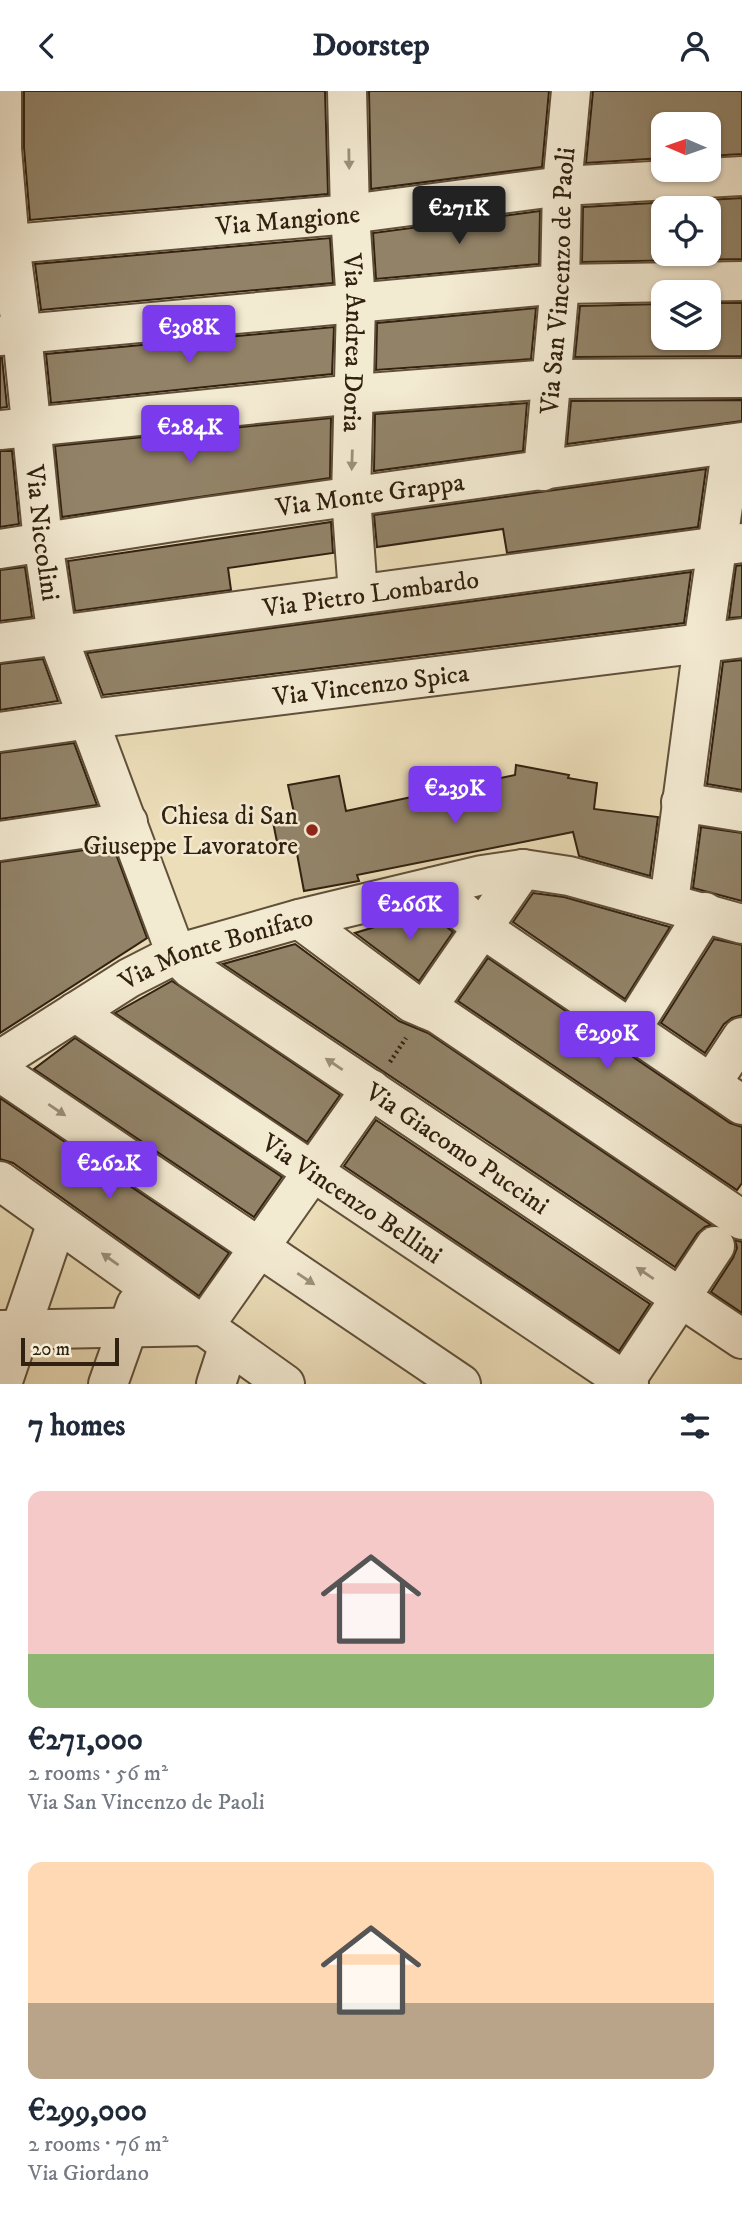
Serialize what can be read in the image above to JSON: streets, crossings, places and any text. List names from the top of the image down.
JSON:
{
  "streets": {
    "street": [
      "Via Mangione",
      "Via San Vincenzo de Paoli",
      "Via Andrea Doria",
      "Via Monte Grappa",
      "Via Niccolini",
      "Via Pietro Lombardo",
      "Via Vincenzo Spica",
      "Via Monte Bonifato",
      "Via Giacomo Puccini",
      "Via Vincenzo Bellini"
    ]
  },
  "crossings": [
    ["Via Mangione", "Via San Vincenzo de Paoli"],
    ["Via Mangione", "Via Andrea Doria"],
    ["Via Mangione", "Via Niccolini"],
    ["Via San Vincenzo de Paoli", "Via Monte Grappa"],
    ["Via Andrea Doria", "Via Monte Grappa"],
    ["Via Andrea Doria", "Via Pietro Lombardo"],
    ["Via Monte Grappa", "Via Niccolini"],
    ["Via Niccolini", "Via Pietro Lombardo"],
    ["Via Niccolini", "Via Vincenzo Spica"],
    ["Via Niccolini", "Via Monte Bonifato"],
    ["Via Niccolini", "Via Giacomo Puccini"],
    ["Via Monte Bonifato", "Via Giacomo Puccini"],
    ["Via Monte Bonifato", "Via Vincenzo Bellini"]
  ],
  "one_way": ["Via Andrea Doria"],
  "places": ["Chiesa di San Giuseppe Lavoratore"],
  "scale_bar": "20 m",
  "north": "left",
  "page": {
    "header": "Doorstep",
    "price": [
      "€271K",
      "€398K",
      "€284K",
      "€239K",
      "€266K",
      "€299K",
      "€262K"
    ],
    "scale": "20 m",
    "heading": "7 homes",
    "list": [
      {
        "name": "€271,000",
        "note": "2 rooms · 56 m² · Via San Vincenzo de Paoli"
      },
      {
        "name": "€299,000",
        "note": "2 rooms · 76 m² · Via Giordano"
      }
    ]
  }
}
